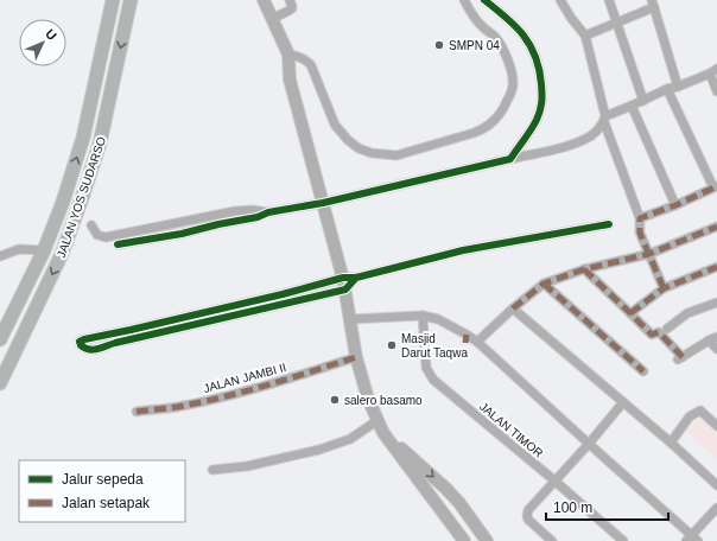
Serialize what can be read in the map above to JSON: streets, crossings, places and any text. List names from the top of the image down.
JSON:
{
  "streets": {
    "main road": ["JALAN YOS SUDARSO"],
    "street": ["JALAN JAMBI II", "JALAN TIMOR"]
  },
  "places": ["SMPN 04", "Masjid Darut Taqwa", "salero basamo"],
  "legend": ["Jalur sepeda", "Jalan setapak"],
  "scale_bar": "100 m",
  "north": "top right"
}
